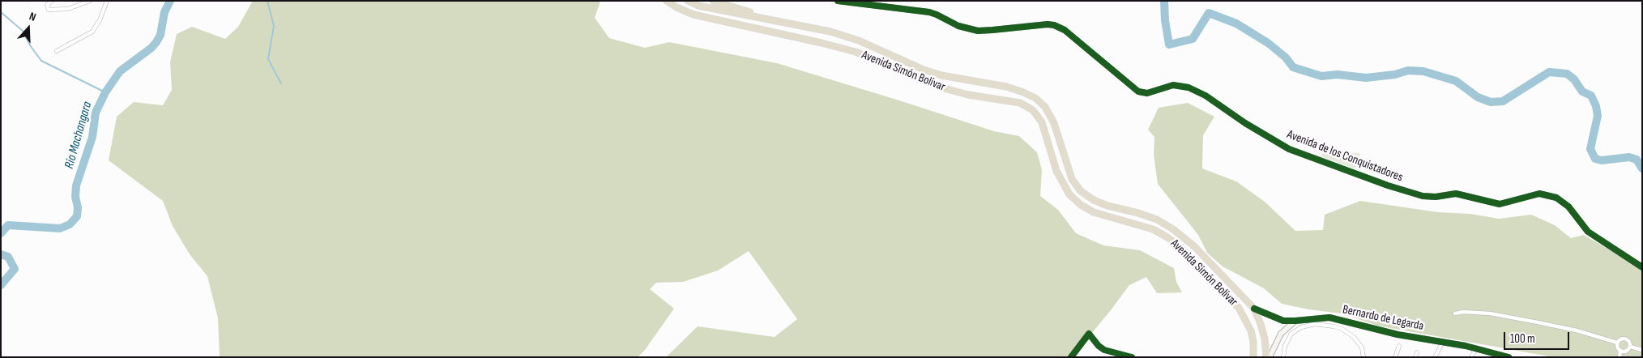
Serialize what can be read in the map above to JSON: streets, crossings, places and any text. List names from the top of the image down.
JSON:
{
  "streets": {
    "highway": ["Avenida Simón Bolívar"],
    "street": ["Avenida de los Conquistadores", "Bernardo de Legarda"]
  },
  "crossings": [
    ["Avenida Simón Bolívar", "Bernardo de Legarda"]
  ],
  "water": ["Río Machangara"],
  "scale_bar": "100 m",
  "north": "top"
}
